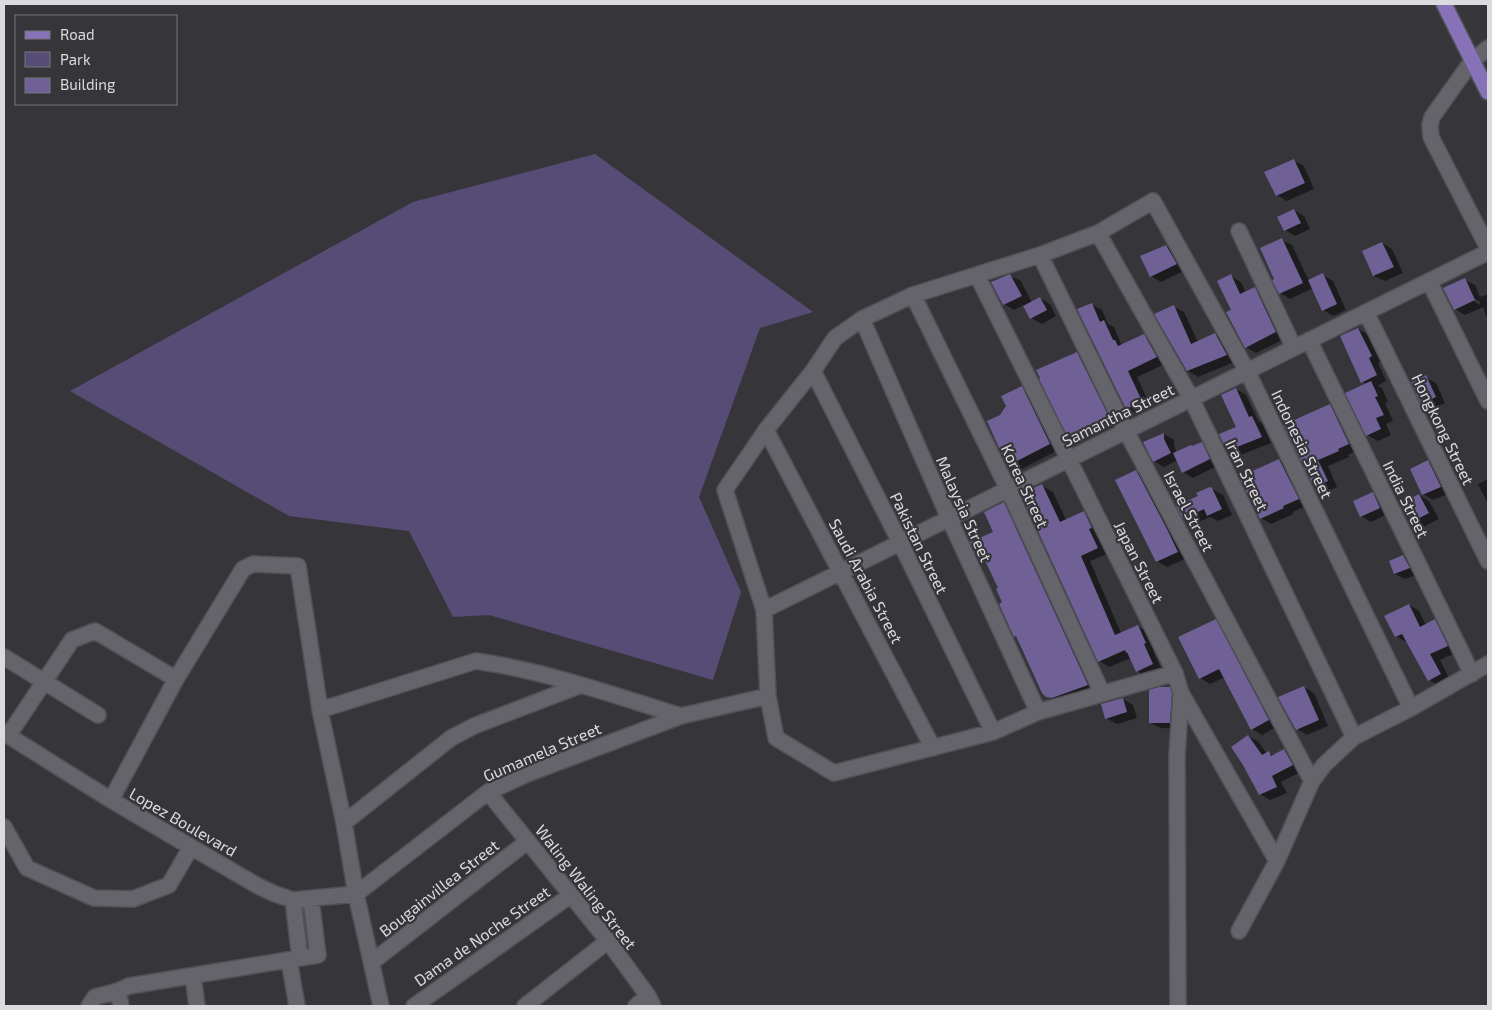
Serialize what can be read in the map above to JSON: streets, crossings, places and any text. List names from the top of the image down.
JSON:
{
  "streets": {
    "street": [
      "Samantha Street",
      "Hongkong Street",
      "Indonesia Street",
      "Iran Street",
      "Korea Street",
      "India Street",
      "Malaysia Street",
      "Israel Street",
      "Pakistan Street",
      "Japan Street",
      "Saudi Arabia Street",
      "Gumamela Street",
      "Lopez Boulevard",
      "Waling Waling Street",
      "Bougainvillea Street",
      "Dama de Noche Street"
    ]
  },
  "crossings": [
    ["Samantha Street", "Hongkong Street"],
    ["Samantha Street", "Indonesia Street"],
    ["Samantha Street", "Iran Street"],
    ["Samantha Street", "Korea Street"],
    ["Samantha Street", "India Street"],
    ["Samantha Street", "Malaysia Street"],
    ["Samantha Street", "Israel Street"],
    ["Samantha Street", "Pakistan Street"],
    ["Samantha Street", "Japan Street"],
    ["Samantha Street", "Saudi Arabia Street"],
    ["Indonesia Street", "Iran Street"],
    ["Gumamela Street", "Lopez Boulevard"],
    ["Gumamela Street", "Waling Waling Street"],
    ["Waling Waling Street", "Bougainvillea Street"],
    ["Waling Waling Street", "Dama de Noche Street"]
  ],
  "legend": ["Road", "Park", "Building"]
}
